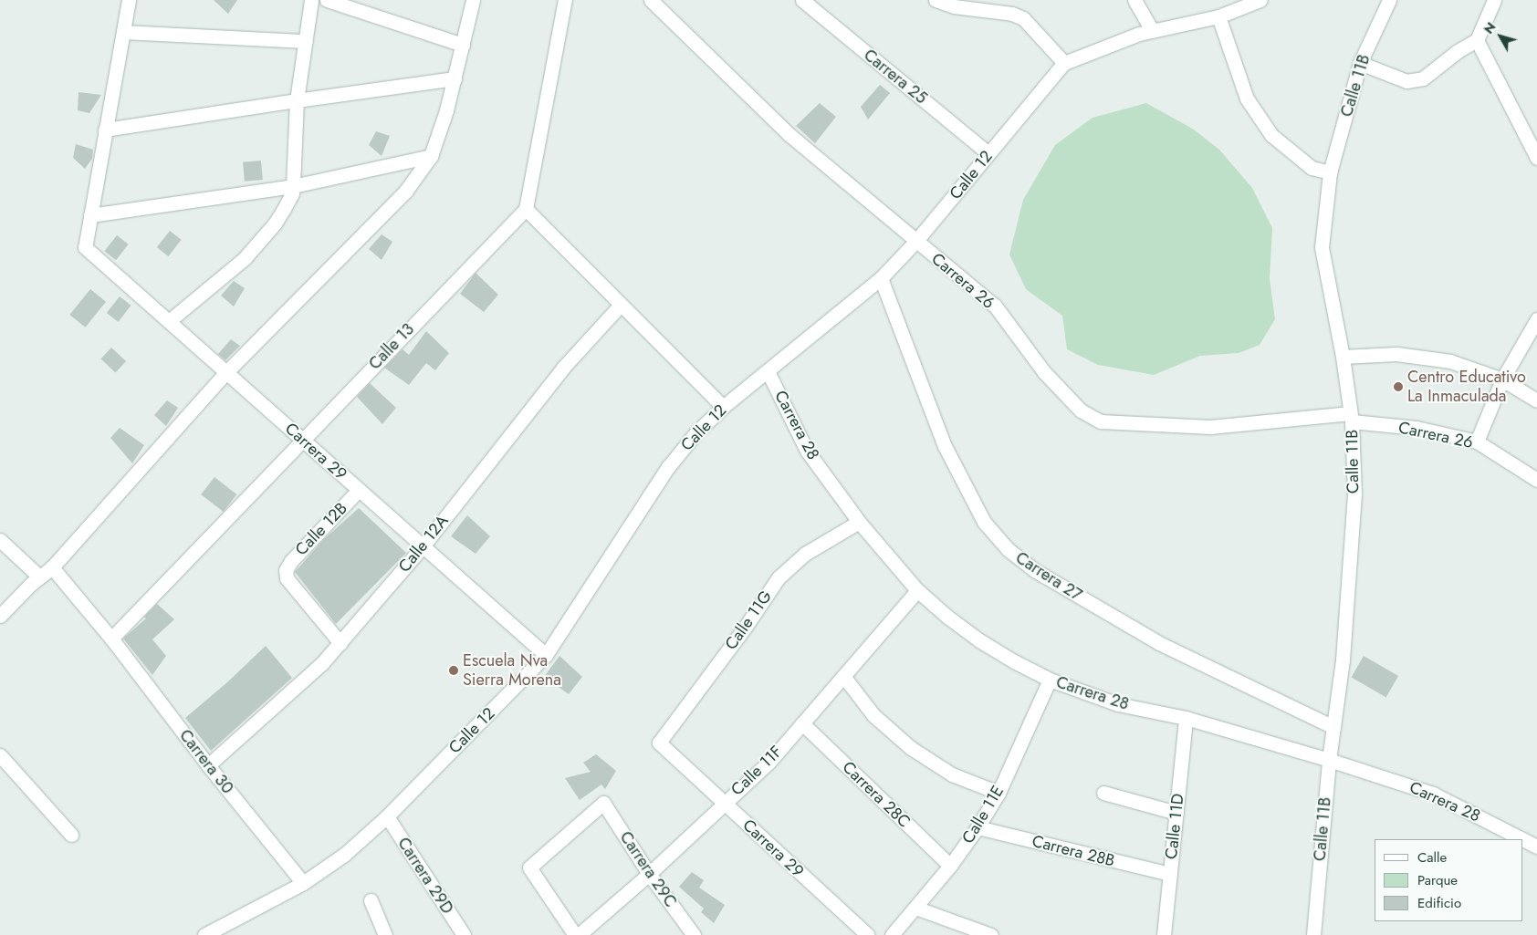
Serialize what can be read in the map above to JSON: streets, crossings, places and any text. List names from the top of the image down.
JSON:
{
  "streets": {
    "street": [
      "Carrera 25",
      "Calle 11B",
      "Calle 12",
      "Carrera 26",
      "Calle 13",
      "Carrera 28",
      "Carrera 29",
      "Calle 12B",
      "Calle 12A",
      "Carrera 27",
      "Calle 11G",
      "Carrera 30",
      "Calle 11F",
      "Carrera 28C",
      "Calle 11E",
      "Calle 11D",
      "Carrera 28B",
      "Carrera 29C",
      "Carrera 29D"
    ]
  },
  "crossings": [
    ["Carrera 25", "Calle 12"],
    ["Calle 11B", "Carrera 26"],
    ["Calle 11B", "Carrera 28"],
    ["Calle 11B", "Carrera 27"],
    ["Calle 12", "Carrera 26"],
    ["Calle 12", "Carrera 28"],
    ["Calle 12", "Carrera 29"],
    ["Calle 12", "Carrera 27"],
    ["Calle 12", "Carrera 30"],
    ["Calle 12", "Carrera 29D"],
    ["Calle 13", "Carrera 29"],
    ["Calle 13", "Carrera 30"],
    ["Carrera 28", "Calle 11G"],
    ["Carrera 28", "Calle 11F"],
    ["Carrera 28", "Calle 11E"],
    ["Carrera 28", "Calle 11D"],
    ["Carrera 29", "Calle 12B"],
    ["Carrera 29", "Calle 12A"],
    ["Carrera 29", "Calle 11G"],
    ["Carrera 29", "Calle 11F"],
    ["Calle 12B", "Calle 12A"],
    ["Calle 12A", "Carrera 30"],
    ["Calle 11F", "Carrera 28C"],
    ["Calle 11F", "Carrera 29C"],
    ["Carrera 28C", "Calle 11E"],
    ["Calle 11E", "Carrera 28B"],
    ["Calle 11D", "Carrera 28B"]
  ],
  "places": ["Centro Educativo La Inmaculada", "Escuela Nva Sierra Morena"],
  "legend": ["Calle", "Parque", "Edificio"],
  "north": "top left"
}
